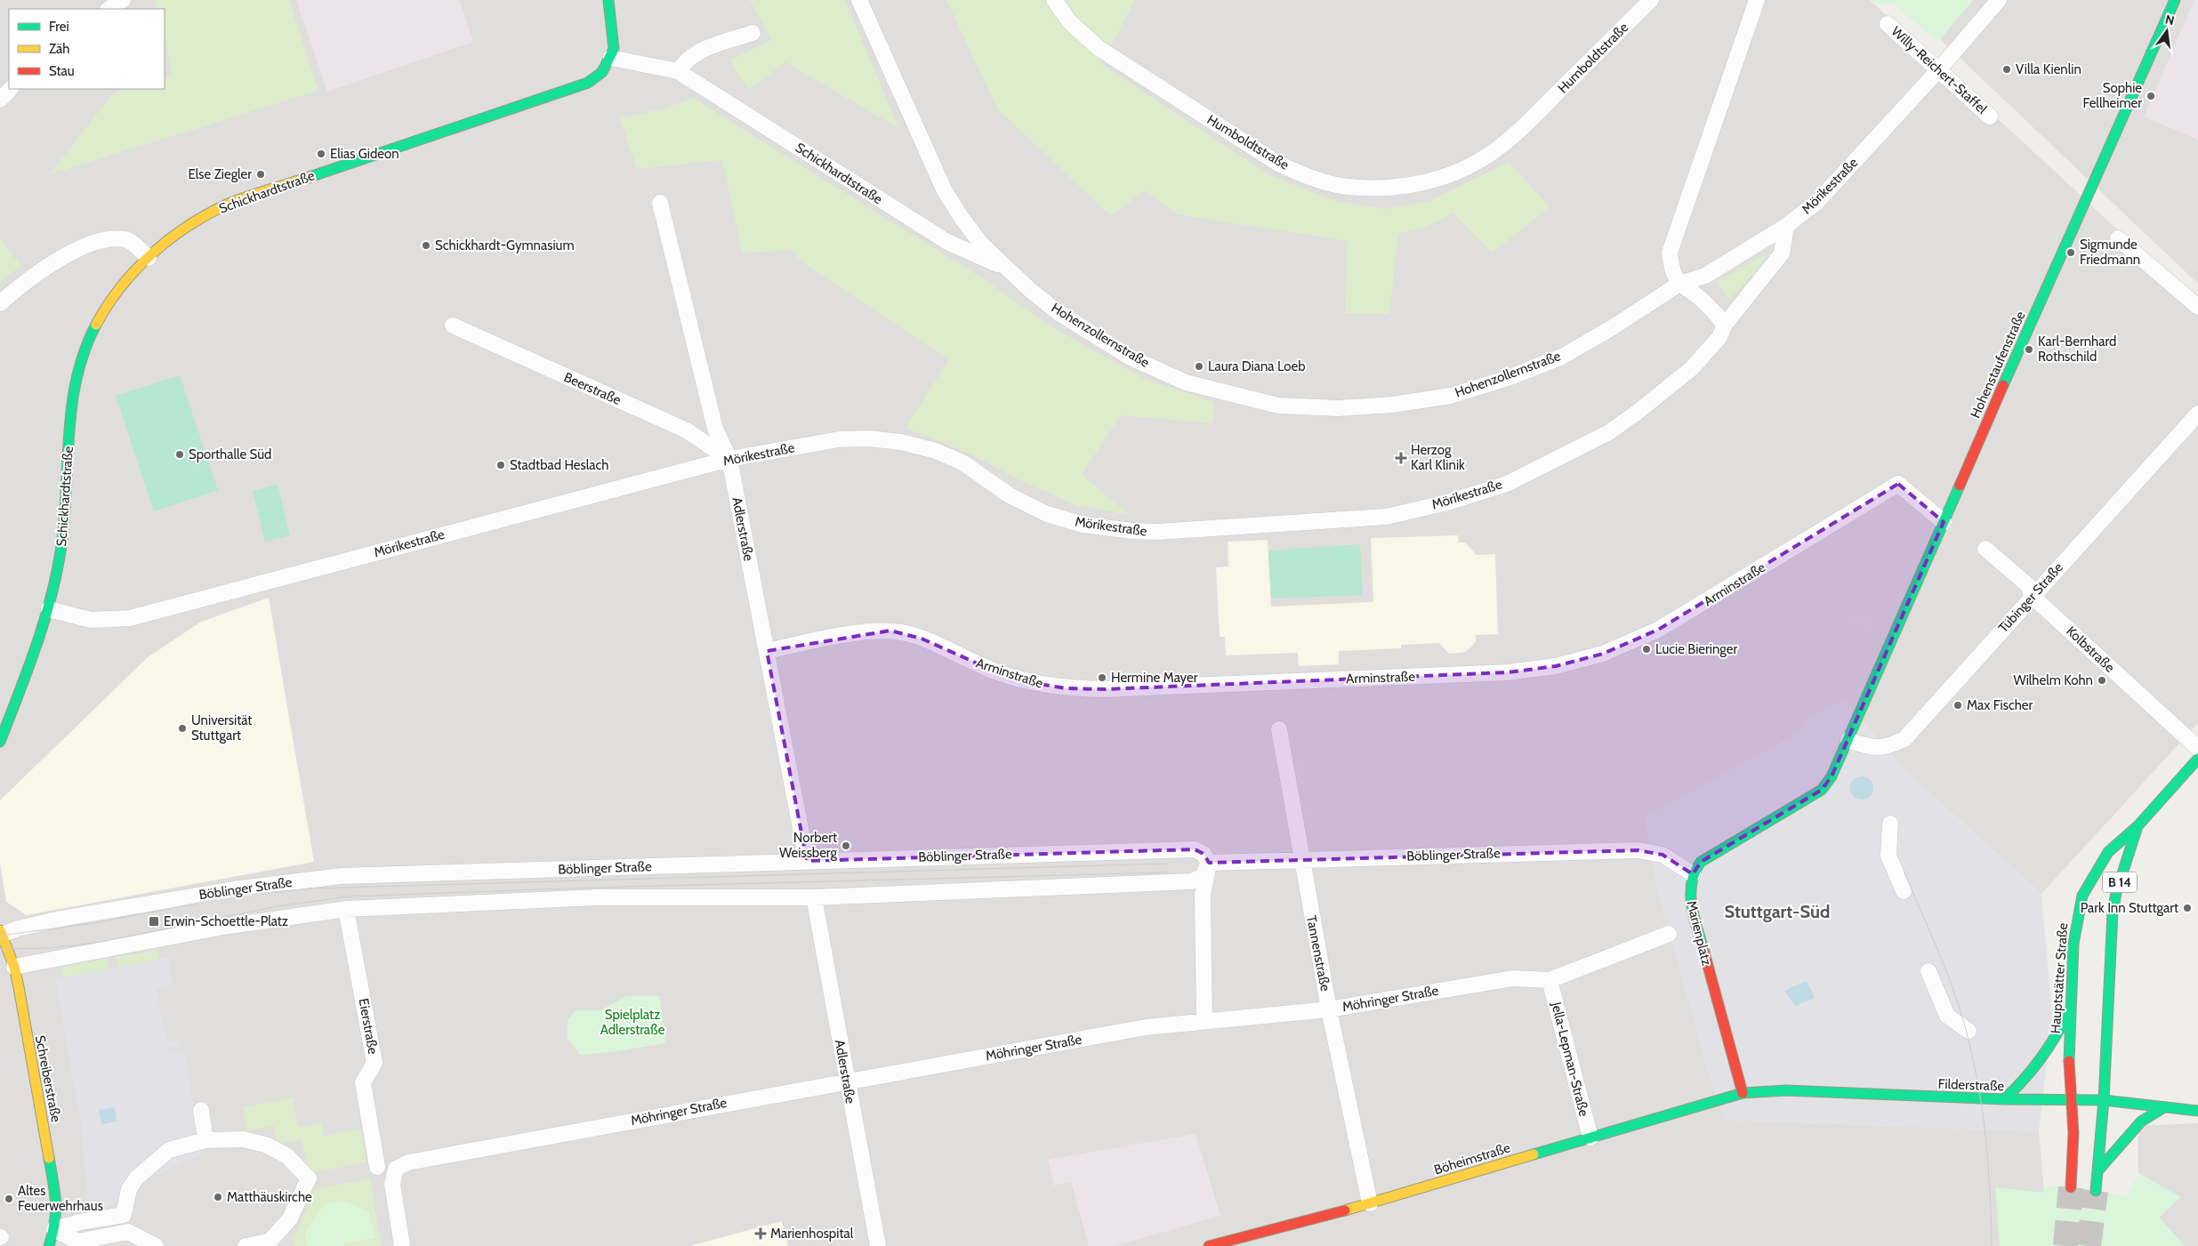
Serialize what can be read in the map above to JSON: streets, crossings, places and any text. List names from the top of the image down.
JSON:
{
  "streets": {
    "street": [
      "Humboldtstraße",
      "Willy-Reichert-Staffel",
      "Schickhardtstraße",
      "Mörikestraße",
      "Hohenzollernstraße",
      "Hohenstaufenstraße",
      "Beerstraße",
      "Adlerstraße",
      "Arminstraße",
      "Tübinger Straße",
      "Kolbstraße",
      "Böblinger Straße",
      "B 14",
      "Marienplatz",
      "Tannenstraße",
      "Hauptstätter Straße",
      "Möhringer Straße",
      "Eierstraße",
      "Jella-Lepman-Straße",
      "Schreiberstraße",
      "Filderstraße",
      "Böheimstraße"
    ]
  },
  "crossings": [
    ["Willy-Reichert-Staffel", "Mörikestraße"],
    ["Schickhardtstraße", "Mörikestraße"],
    ["Schickhardtstraße", "Hohenzollernstraße"],
    ["Mörikestraße", "Hohenzollernstraße"],
    ["Mörikestraße", "Beerstraße"],
    ["Mörikestraße", "Adlerstraße"],
    ["Hohenstaufenstraße", "Arminstraße"],
    ["Hohenstaufenstraße", "Tübinger Straße"],
    ["Beerstraße", "Adlerstraße"],
    ["Adlerstraße", "Arminstraße"],
    ["Adlerstraße", "Böblinger Straße"],
    ["Adlerstraße", "Möhringer Straße"],
    ["Tübinger Straße", "Kolbstraße"],
    ["Böblinger Straße", "Marienplatz"],
    ["Böblinger Straße", "Tannenstraße"],
    ["Böblinger Straße", "Schreiberstraße"],
    ["B 14", "Hauptstätter Straße"],
    ["B 14", "Filderstraße"],
    ["Marienplatz", "Filderstraße"],
    ["Marienplatz", "Böheimstraße"],
    ["Tannenstraße", "Möhringer Straße"],
    ["Tannenstraße", "Böheimstraße"],
    ["Hauptstätter Straße", "Filderstraße"],
    ["Möhringer Straße", "Jella-Lepman-Straße"],
    ["Jella-Lepman-Straße", "Böheimstraße"],
    ["Filderstraße", "Böheimstraße"]
  ],
  "districts": ["Stuttgart-Süd"],
  "parks": ["Spielplatz Adlerstraße"],
  "places": {
    "other": [
      "Villa Kienlin",
      "Sophie Fellheimer",
      "Elias Gideon",
      "Else Ziegler",
      "Schickhardt-Gymnasium",
      "Sigmunde Friedmann",
      "Karl-Bernhard Rothschild",
      "Laura Diana Loeb",
      "Sporthalle Süd",
      "Stadtbad Heslach",
      "Lucie Bieringer",
      "Hermine Mayer",
      "Wilhelm Kohn",
      "Max Fischer",
      "Universität Stuttgart",
      "Norbert Weissberg",
      "Park Inn Stuttgart",
      "Matthäuskirche",
      "Altes Feuerwehrhaus"
    ],
    "health": ["Herzog Karl Klinik", "Marienhospital"],
    "transit": ["Erwin-Schoettle-Platz"]
  },
  "legend": ["Frei", "Zäh", "Stau"],
  "north": "top"
}
